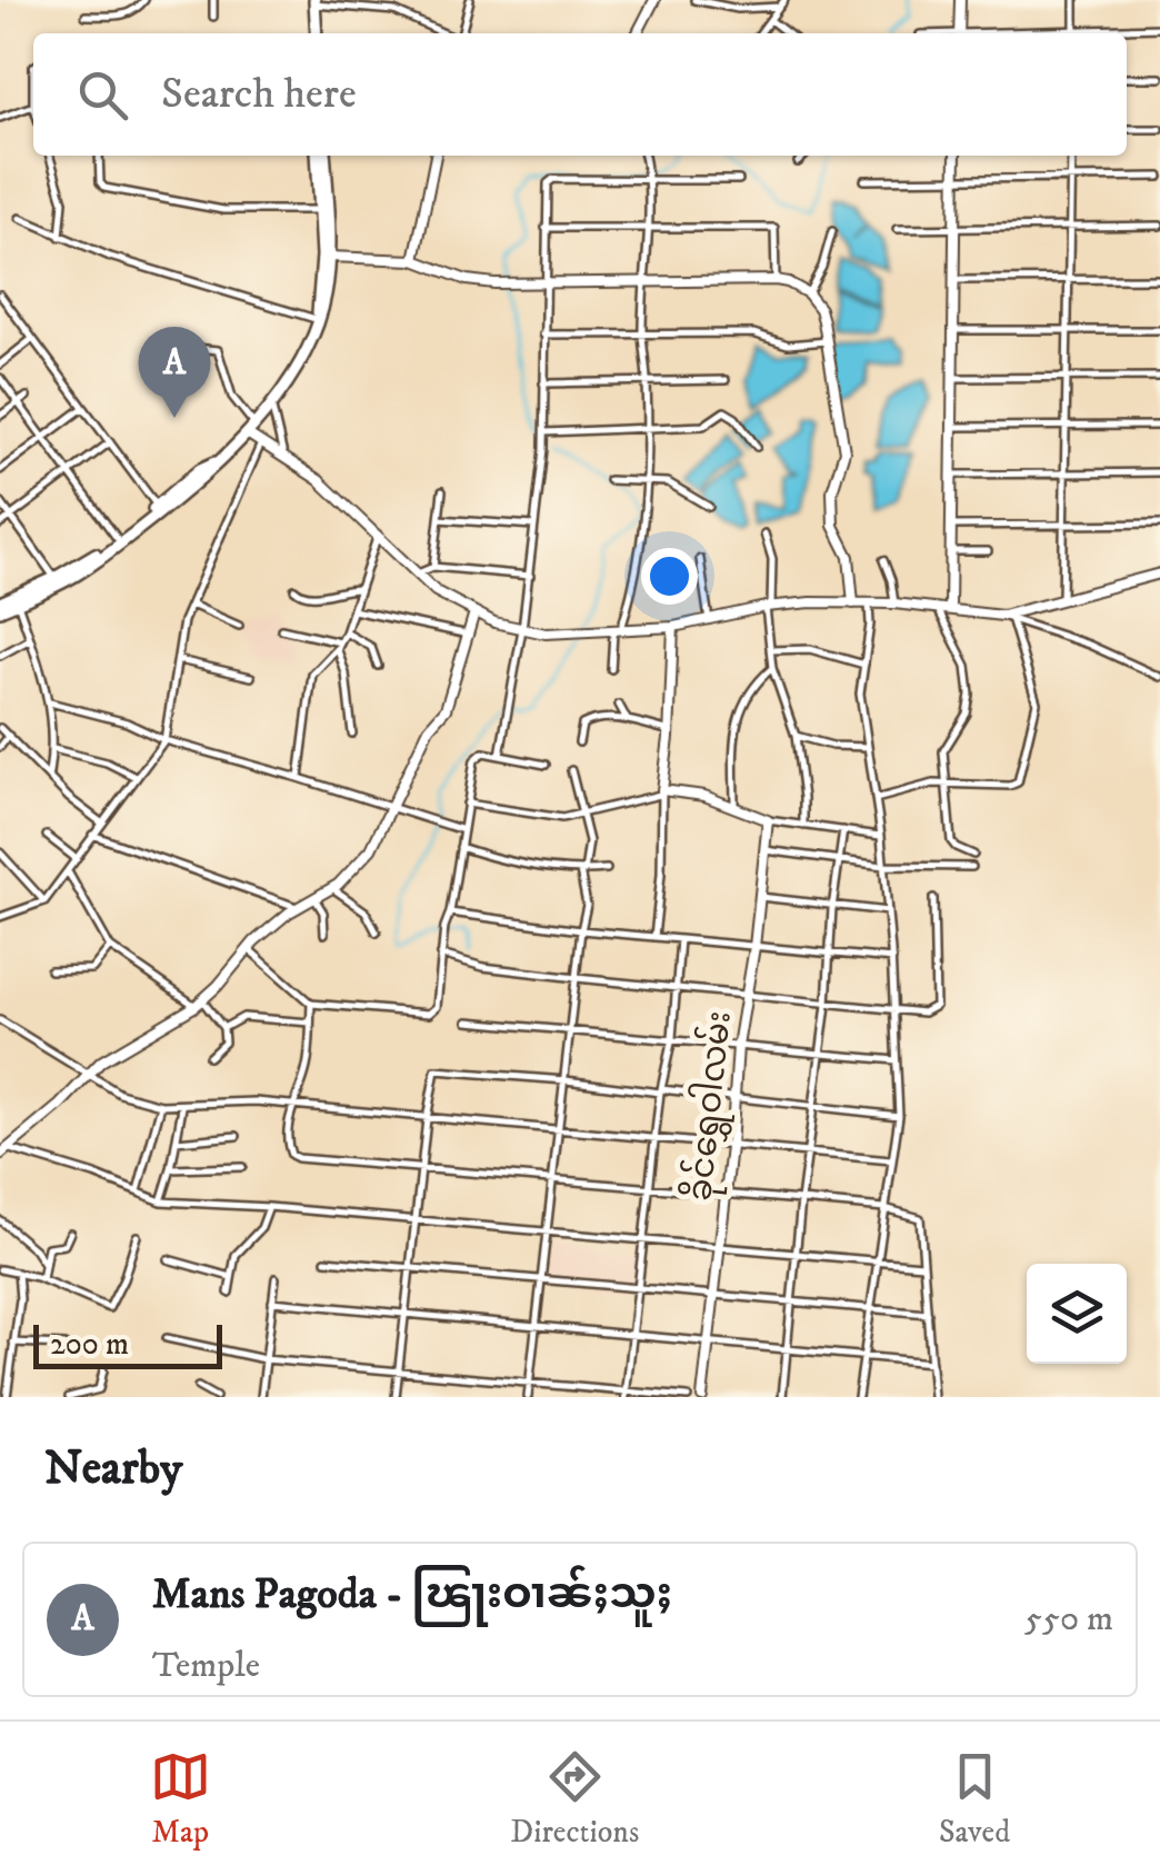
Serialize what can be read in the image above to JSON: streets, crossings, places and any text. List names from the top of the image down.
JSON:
{
  "streets": {
    "street": ["ခိုင်ရွှေဝါလမ်း"]
  },
  "scale_bar": "200 m",
  "page": {
    "search": "Search here",
    "pins": "A",
    "scale": "200 m",
    "heading": "Nearby",
    "list": [
      {
        "mark": "A",
        "name": "Mans Pagoda - ၽြႃးဝၢၼ်ႈသူႈ",
        "note": "Temple",
        "value": "550 m"
      }
    ],
    "nav": ["Map", "Directions", "Saved"]
  }
}
